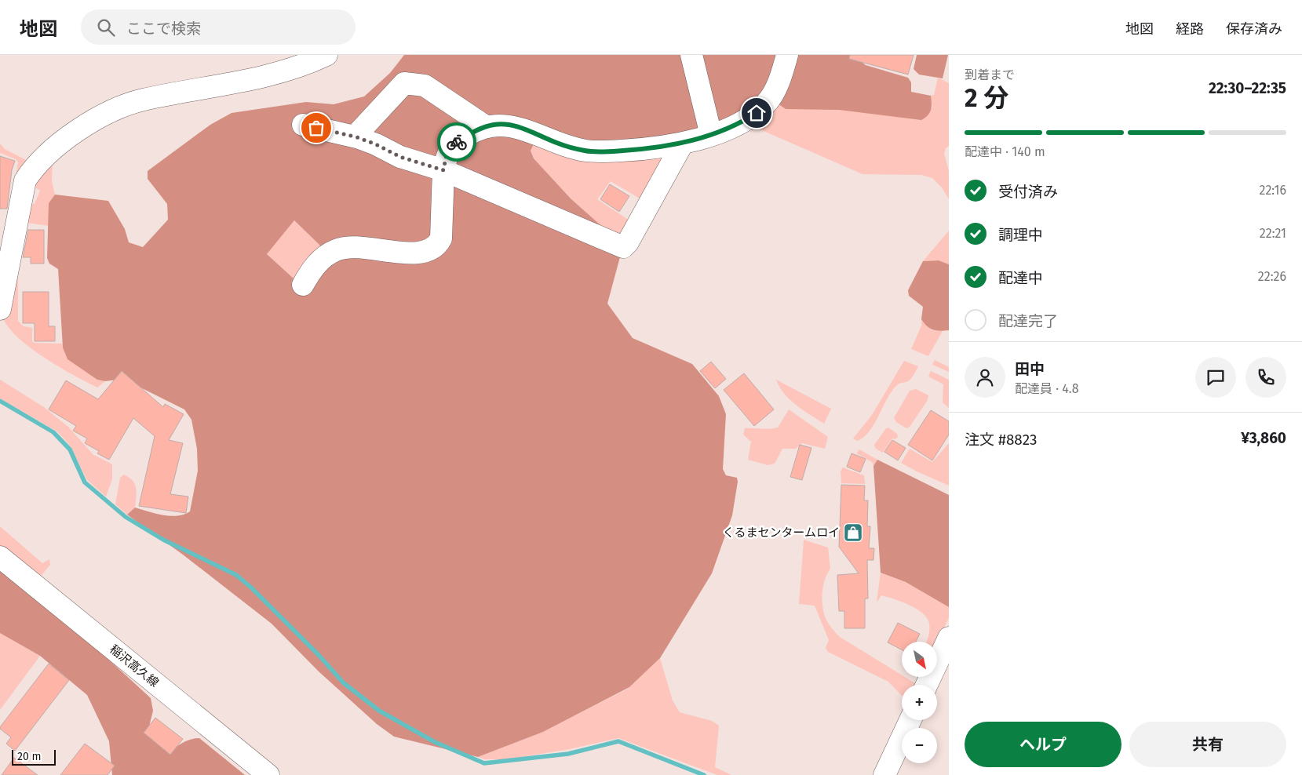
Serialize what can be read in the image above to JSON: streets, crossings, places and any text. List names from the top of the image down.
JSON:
{
  "streets": {
    "main road": ["稲沢高久線"]
  },
  "places": {
    "shop": ["くるまセンタームロイ"]
  },
  "scale_bar": "20 m",
  "north": "bottom right",
  "page": {
    "header": "地図",
    "search": "ここで検索",
    "nav": ["地図", "経路", "保存済み"],
    "heading": ["2 分", "到着まで", "22:30–22:35"],
    "panel": [
      "田中",
      "配達員 · 4.8",
      "注文 #8823",
      "¥3,860"
    ],
    "bar": "配達中 · 140 m",
    "list": [
      ["受付済み", "22:16"],
      ["調理中", "22:21"],
      ["配達中", "22:26"],
      "配達完了"
    ],
    "map_buttons": ["+", "−"],
    "buttons": ["ヘルプ", "共有"],
    "scale": "20 m"
  }
}
